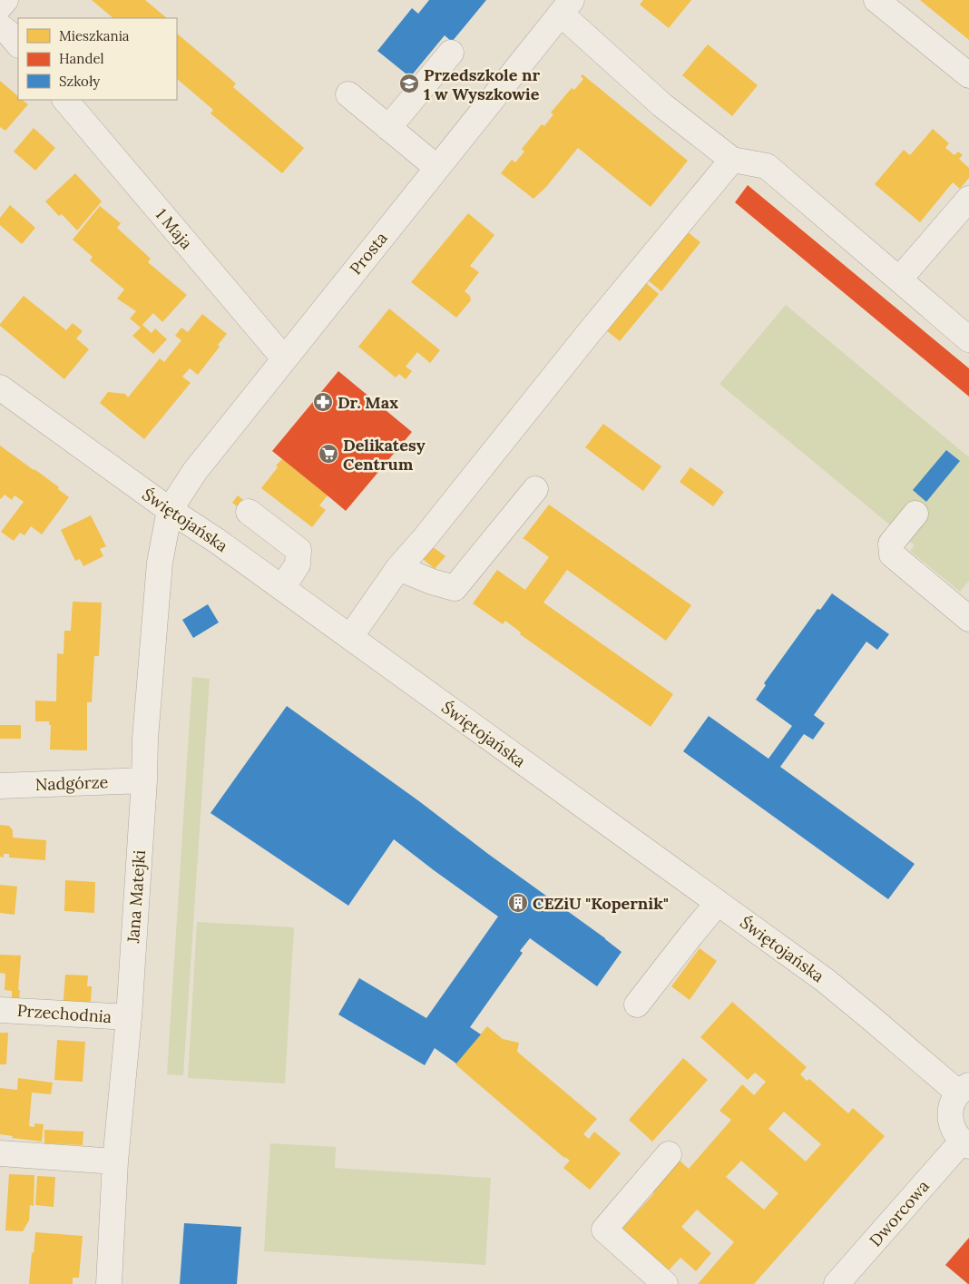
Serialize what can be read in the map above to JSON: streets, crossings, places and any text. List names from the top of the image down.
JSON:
{
  "streets": {
    "street": [
      "1 Maja",
      "Prosta",
      "Świętojańska",
      "Nadgórze",
      "Jana Matejki",
      "Przechodnia",
      "Dworcowa"
    ]
  },
  "crossings": [
    ["1 Maja", "Prosta"],
    ["Prosta", "Świętojańska"],
    ["Prosta", "Jana Matejki"],
    ["Świętojańska", "Jana Matejki"],
    ["Nadgórze", "Jana Matejki"],
    ["Jana Matejki", "Przechodnia"]
  ],
  "places": {
    "school or university": ["Przedszkole nr 1 w Wyszkowie"],
    "pharmacy": ["Dr. Max"],
    "supermarket": ["Delikatesy Centrum"],
    "building": ["CEZiU \"Kopernik\""]
  },
  "legend": ["Mieszkania", "Handel", "Szkoły"]
}
